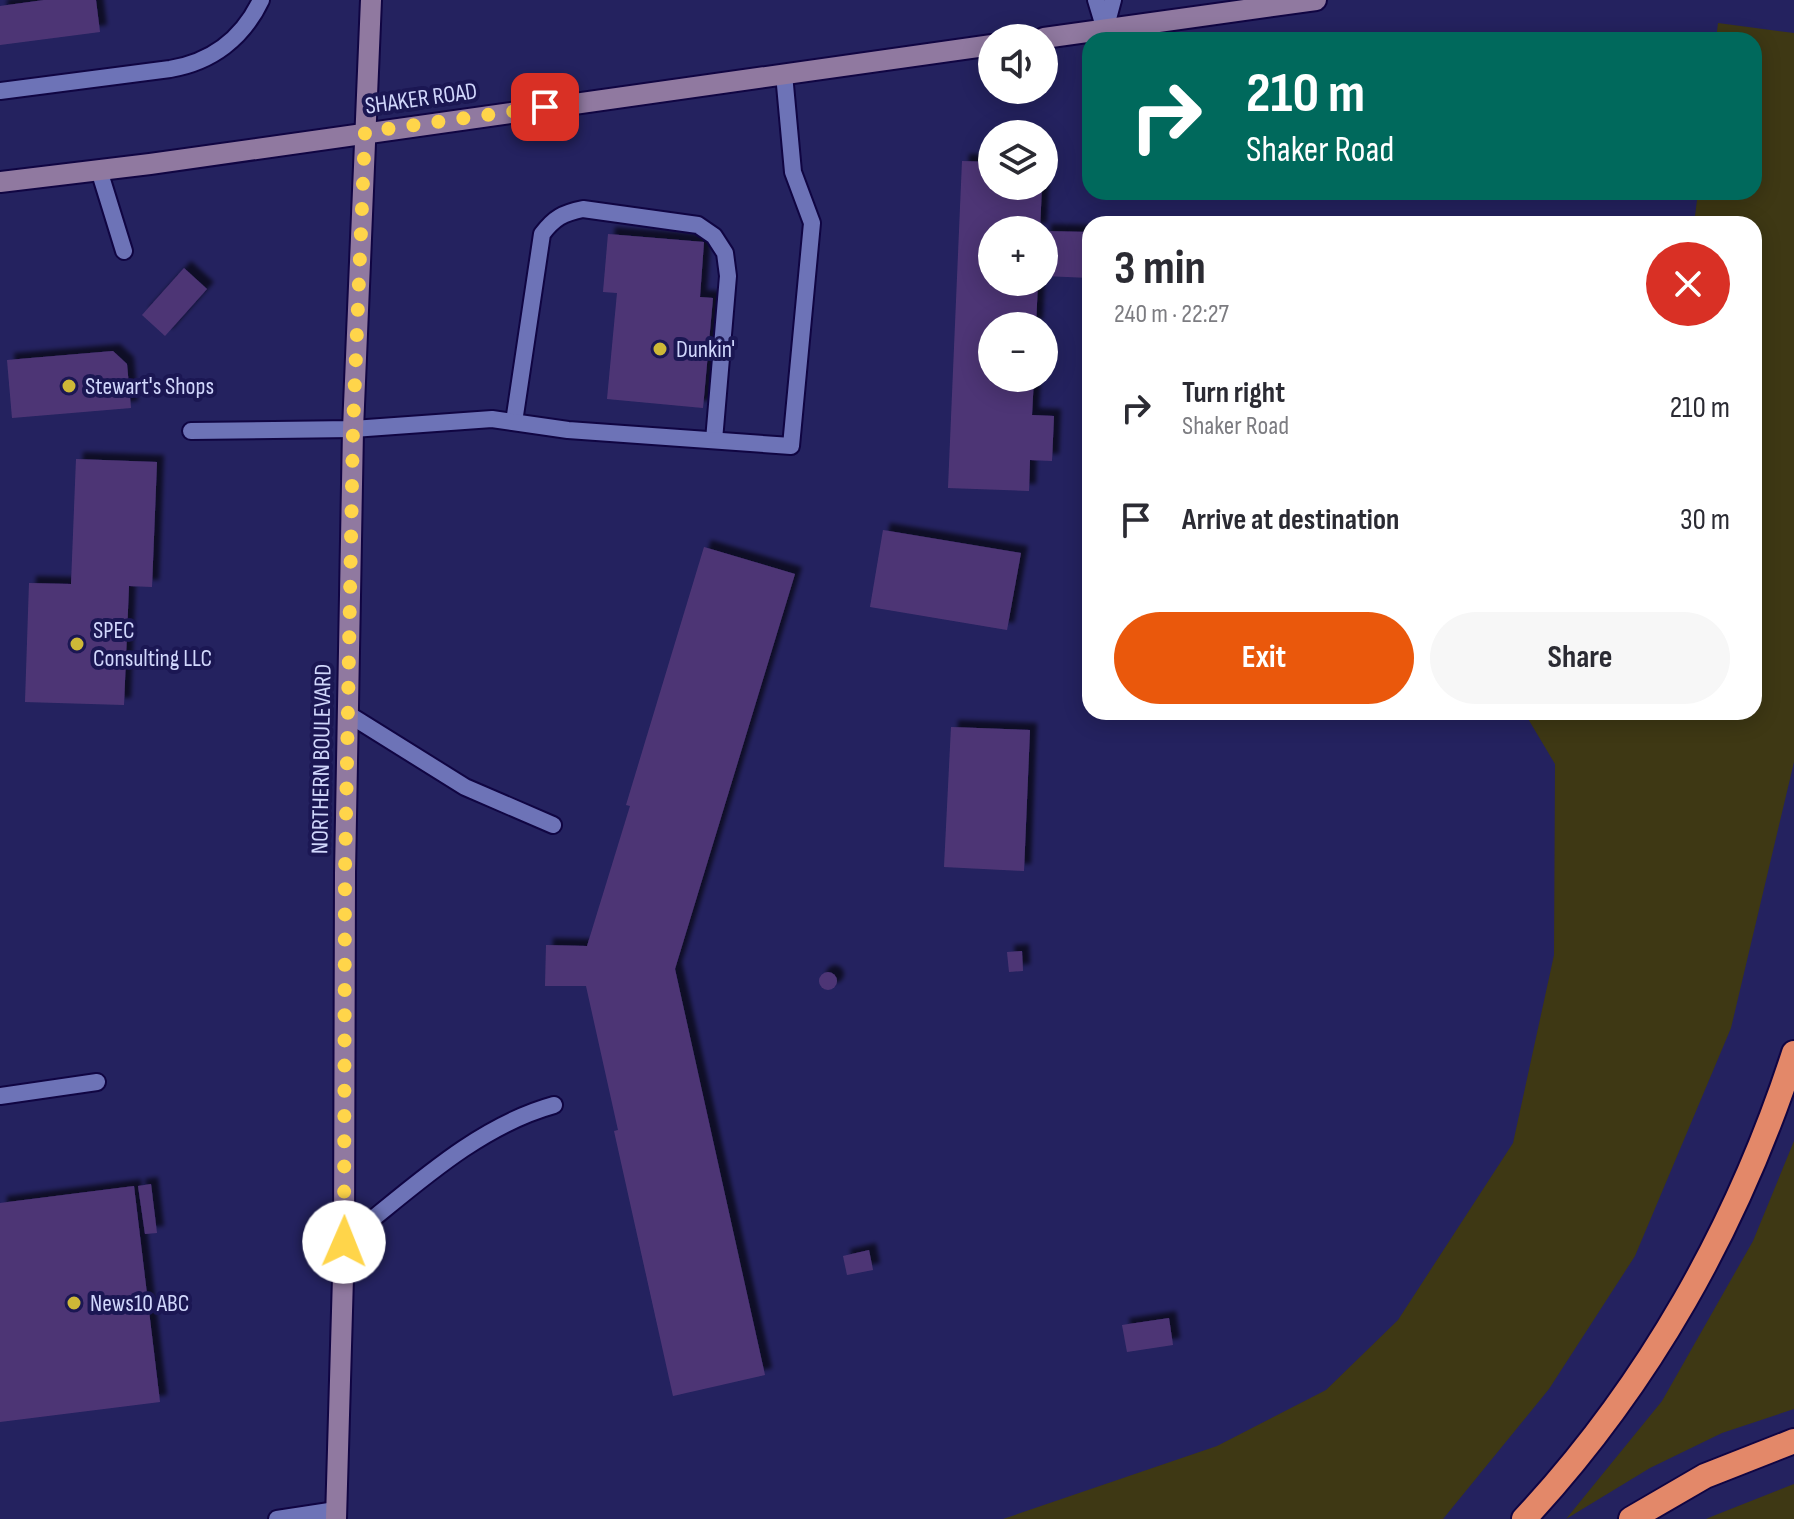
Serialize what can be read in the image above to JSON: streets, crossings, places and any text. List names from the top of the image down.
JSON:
{
  "streets": {
    "main road": ["SHAKER ROAD", "NORTHERN BOULEVARD"]
  },
  "crossings": [
    ["SHAKER ROAD", "NORTHERN BOULEVARD"]
  ],
  "places": [
    "Dunkin'",
    "Stewart's Shops",
    "SPEC Consulting LLC",
    "News10 ABC"
  ],
  "page": {
    "map_buttons": ["+", "−"],
    "turn": ["210 m", "Shaker Road"],
    "heading": ["3 min", "240 m · 22:27"],
    "list": [
      {
        "name": "Turn right",
        "note": "Shaker Road",
        "value": "210 m"
      },
      {
        "name": "Arrive at destination",
        "value": "30 m"
      }
    ],
    "buttons": ["Exit", "Share"]
  }
}
